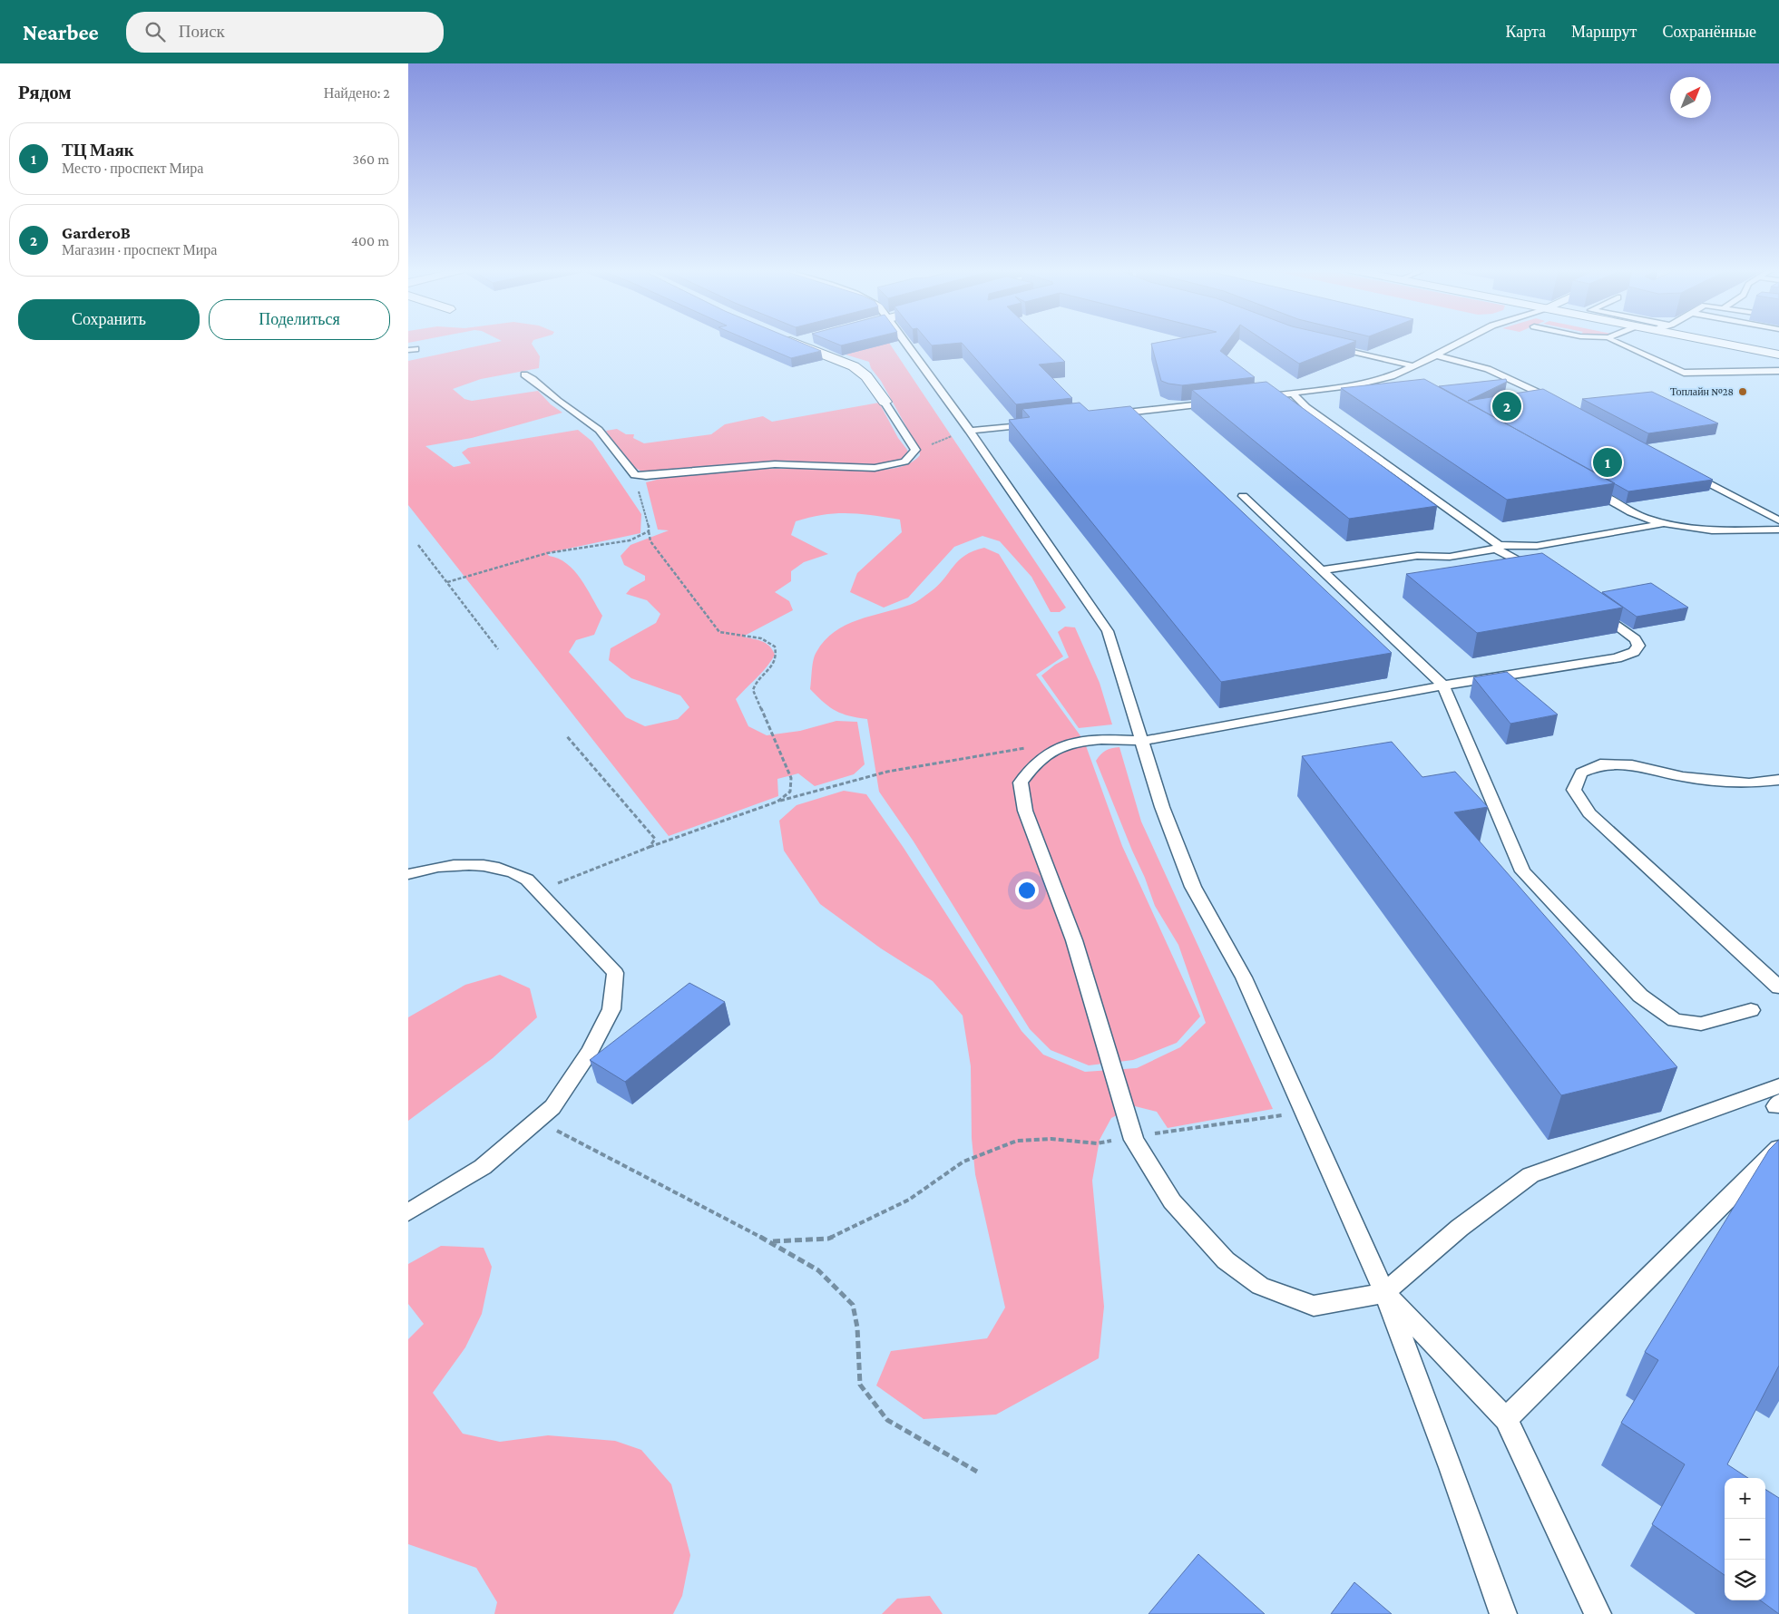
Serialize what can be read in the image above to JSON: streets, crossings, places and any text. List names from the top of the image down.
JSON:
{
  "places": ["Топлайн №28"],
  "north": "top right",
  "page": {
    "header": "Nearbee",
    "search": "Поиск",
    "nav": ["Карта", "Маршрут", "Сохранённые"],
    "heading": ["Рядом", "Найдено: 2"],
    "list": [
      {
        "mark": "1",
        "name": "ТЦ Маяк",
        "note": "Место · проспект Мира",
        "value": "360 m"
      },
      {
        "mark": "2",
        "name": "GarderoB",
        "note": "Магазин · проспект Мира",
        "value": "400 m"
      }
    ],
    "buttons": ["Сохранить", "Поделиться"],
    "pins": ["2", "1"],
    "map_buttons": ["+", "−"]
  }
}
